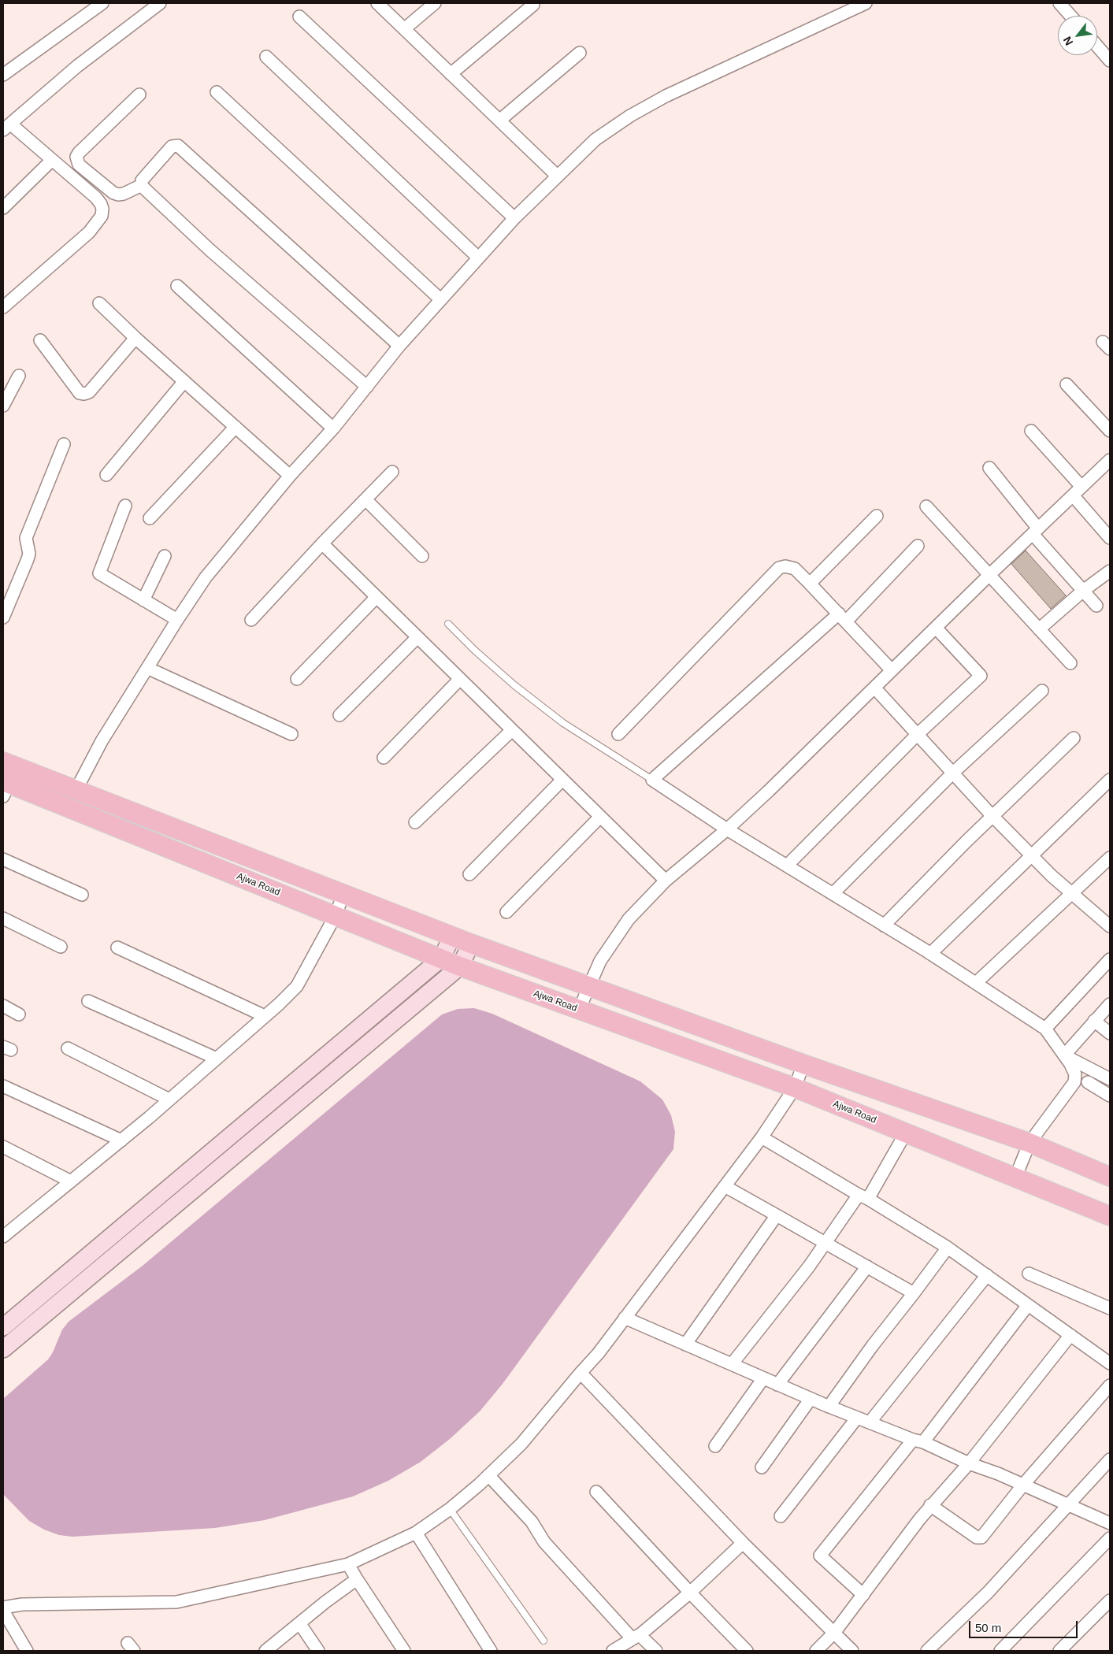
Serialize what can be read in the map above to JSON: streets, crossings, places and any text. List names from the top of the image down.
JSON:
{
  "streets": {
    "main road": ["Ajwa Road"]
  },
  "scale_bar": "50 m",
  "north": "bottom left"
}
